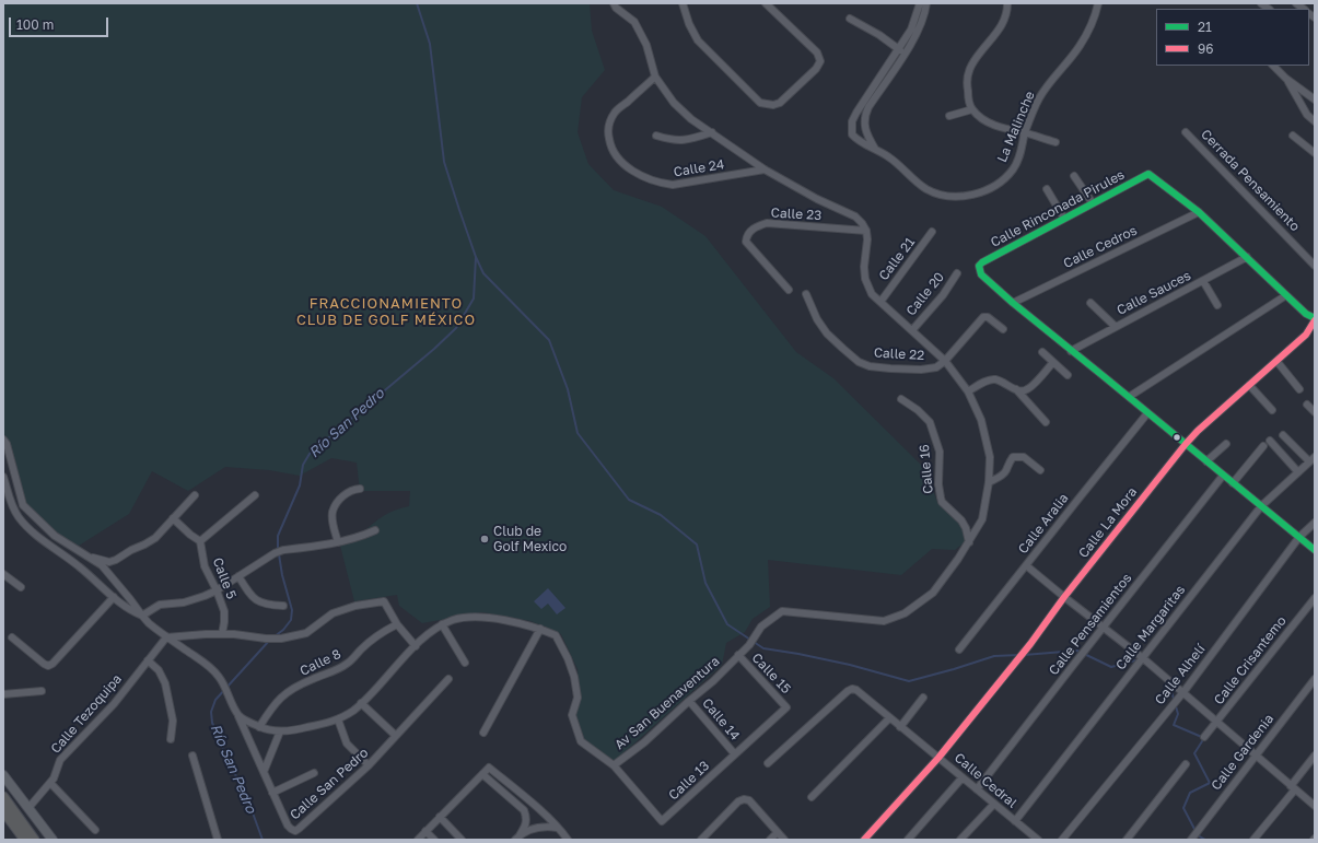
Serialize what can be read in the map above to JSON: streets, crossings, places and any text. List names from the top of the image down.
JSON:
{
  "streets": {
    "street": [
      "La Malinche",
      "Calle 24",
      "Cerrada Pensamiento",
      "Calle Rinconada Pirules",
      "Calle 23",
      "Calle Cedros",
      "Calle 21",
      "Calle Sauces",
      "Calle 20",
      "Calle 22",
      "Calle 16",
      "Calle La Mora",
      "Calle Aralia",
      "Calle 5",
      "Calle Pensamientos",
      "Calle Margaritas",
      "Calle Crisantemo",
      "Calle 8",
      "Calle 15",
      "Calle Alhelí",
      "Av San Buenaventura",
      "Calle Tezoquipa",
      "Calle 14",
      "Calle Gardenia",
      "Calle 13",
      "Calle Cedral",
      "Calle San Pedro"
    ]
  },
  "crossings": [
    ["Calle Rinconada Pirules", "Calle Cedros"],
    ["Calle 16", "Av San Buenaventura"],
    ["Calle La Mora", "Calle Cedral"],
    ["Calle Pensamientos", "Calle Cedral"],
    ["Calle Margaritas", "Calle Cedral"],
    ["Calle 8", "Av San Buenaventura"],
    ["Calle 15", "Av San Buenaventura"],
    ["Calle 15", "Calle 13"],
    ["Av San Buenaventura", "Calle 14"],
    ["Av San Buenaventura", "Calle 13"],
    ["Av San Buenaventura", "Calle San Pedro"],
    ["Calle 14", "Calle 13"]
  ],
  "districts": ["FRACCIONAMIENTO CLUB DE GOLF MÉXICO"],
  "water": ["Río San Pedro"],
  "places": ["Club de Golf Mexico"],
  "lines": ["transit line 21", "transit line 96"],
  "legend": ["21", "96"],
  "scale_bar": "100 m"
}
